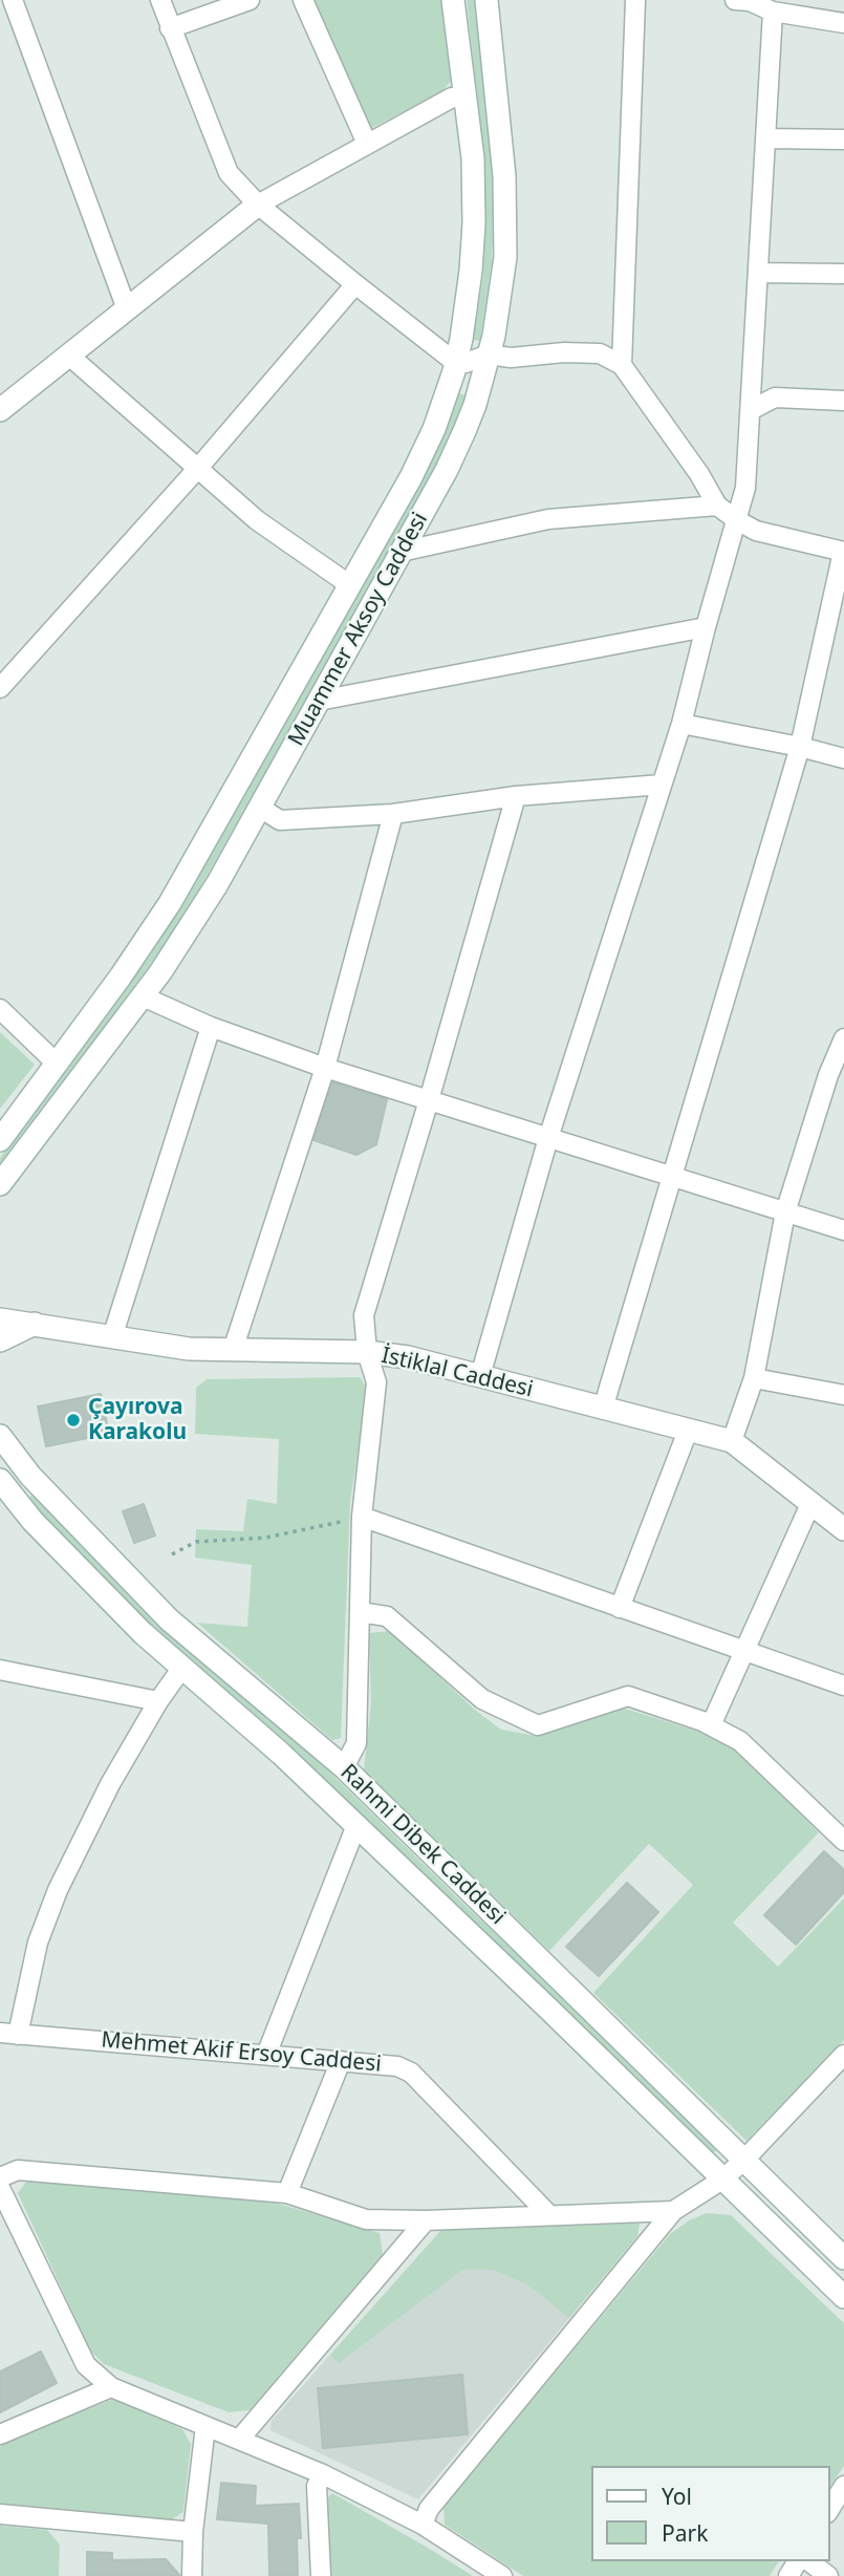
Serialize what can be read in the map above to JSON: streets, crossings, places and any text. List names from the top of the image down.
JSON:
{
  "streets": {
    "main road": ["Muammer Aksoy Caddesi", "İstiklal Caddesi", "Rahmi Dibek Caddesi"],
    "street": ["Mehmet Akif Ersoy Caddesi"]
  },
  "places": ["Çayırova Karakolu"],
  "legend": ["Yol", "Park"]
}
